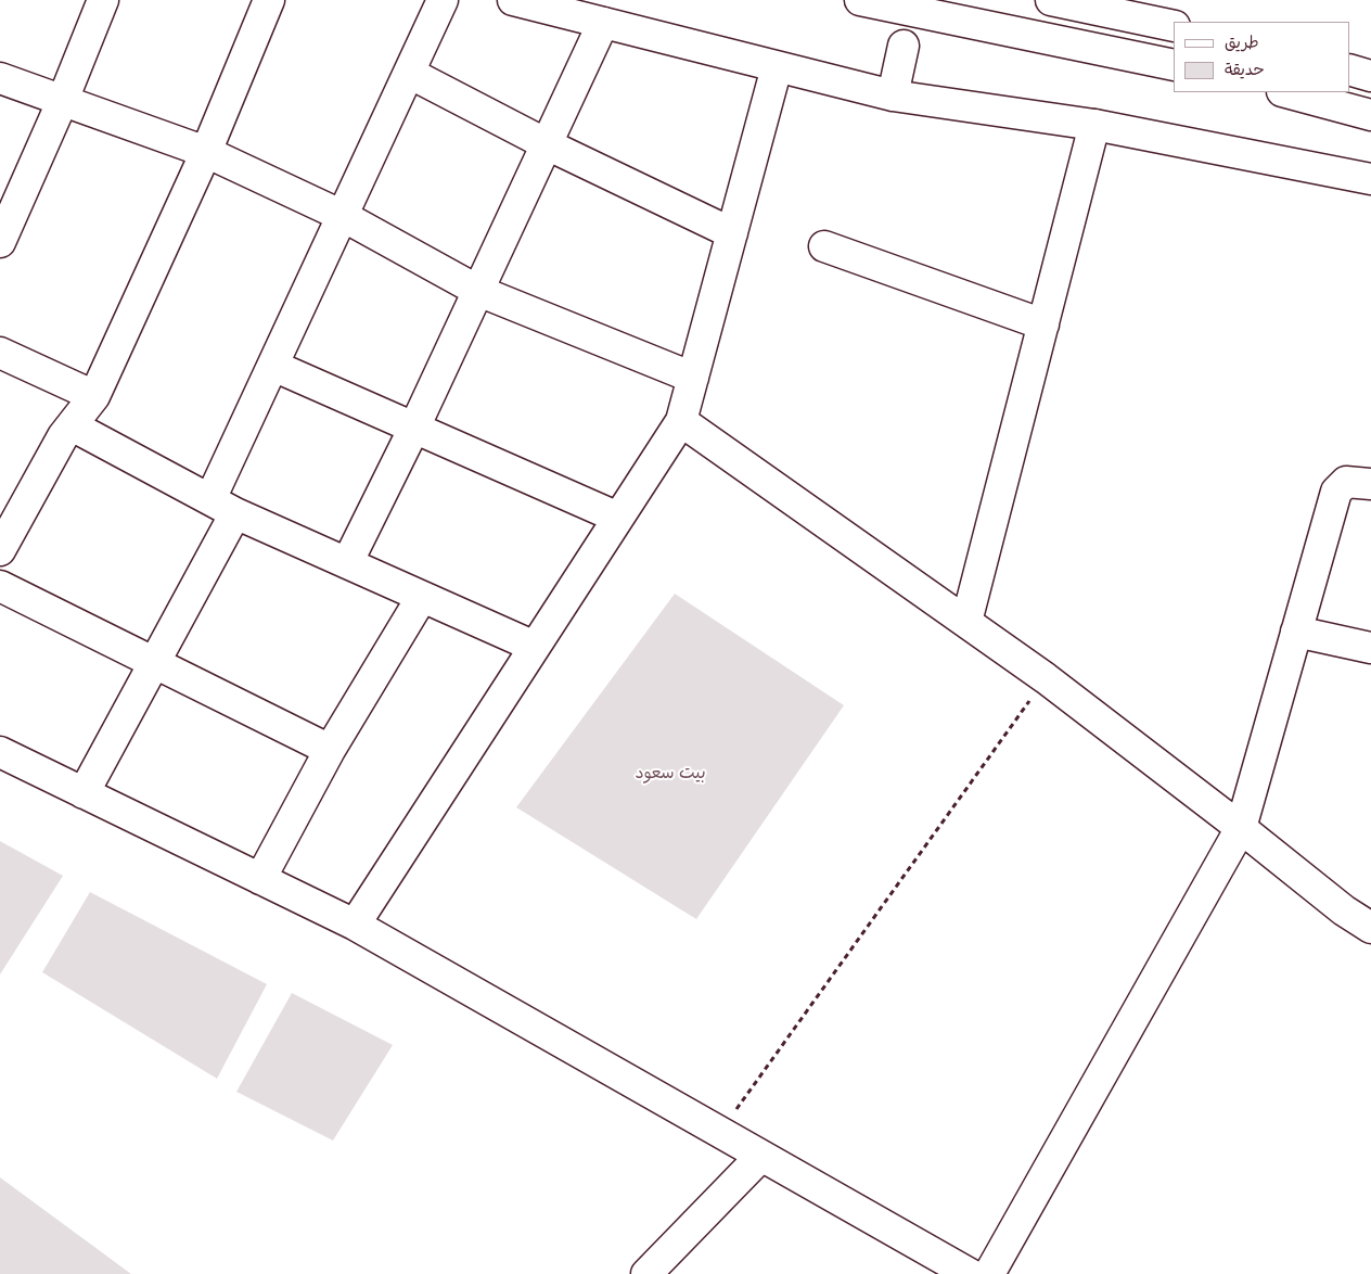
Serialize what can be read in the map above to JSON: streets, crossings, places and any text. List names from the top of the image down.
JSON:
{
  "parks": ["بيت سعود"],
  "legend": ["طريق", "حديقة"]
}
